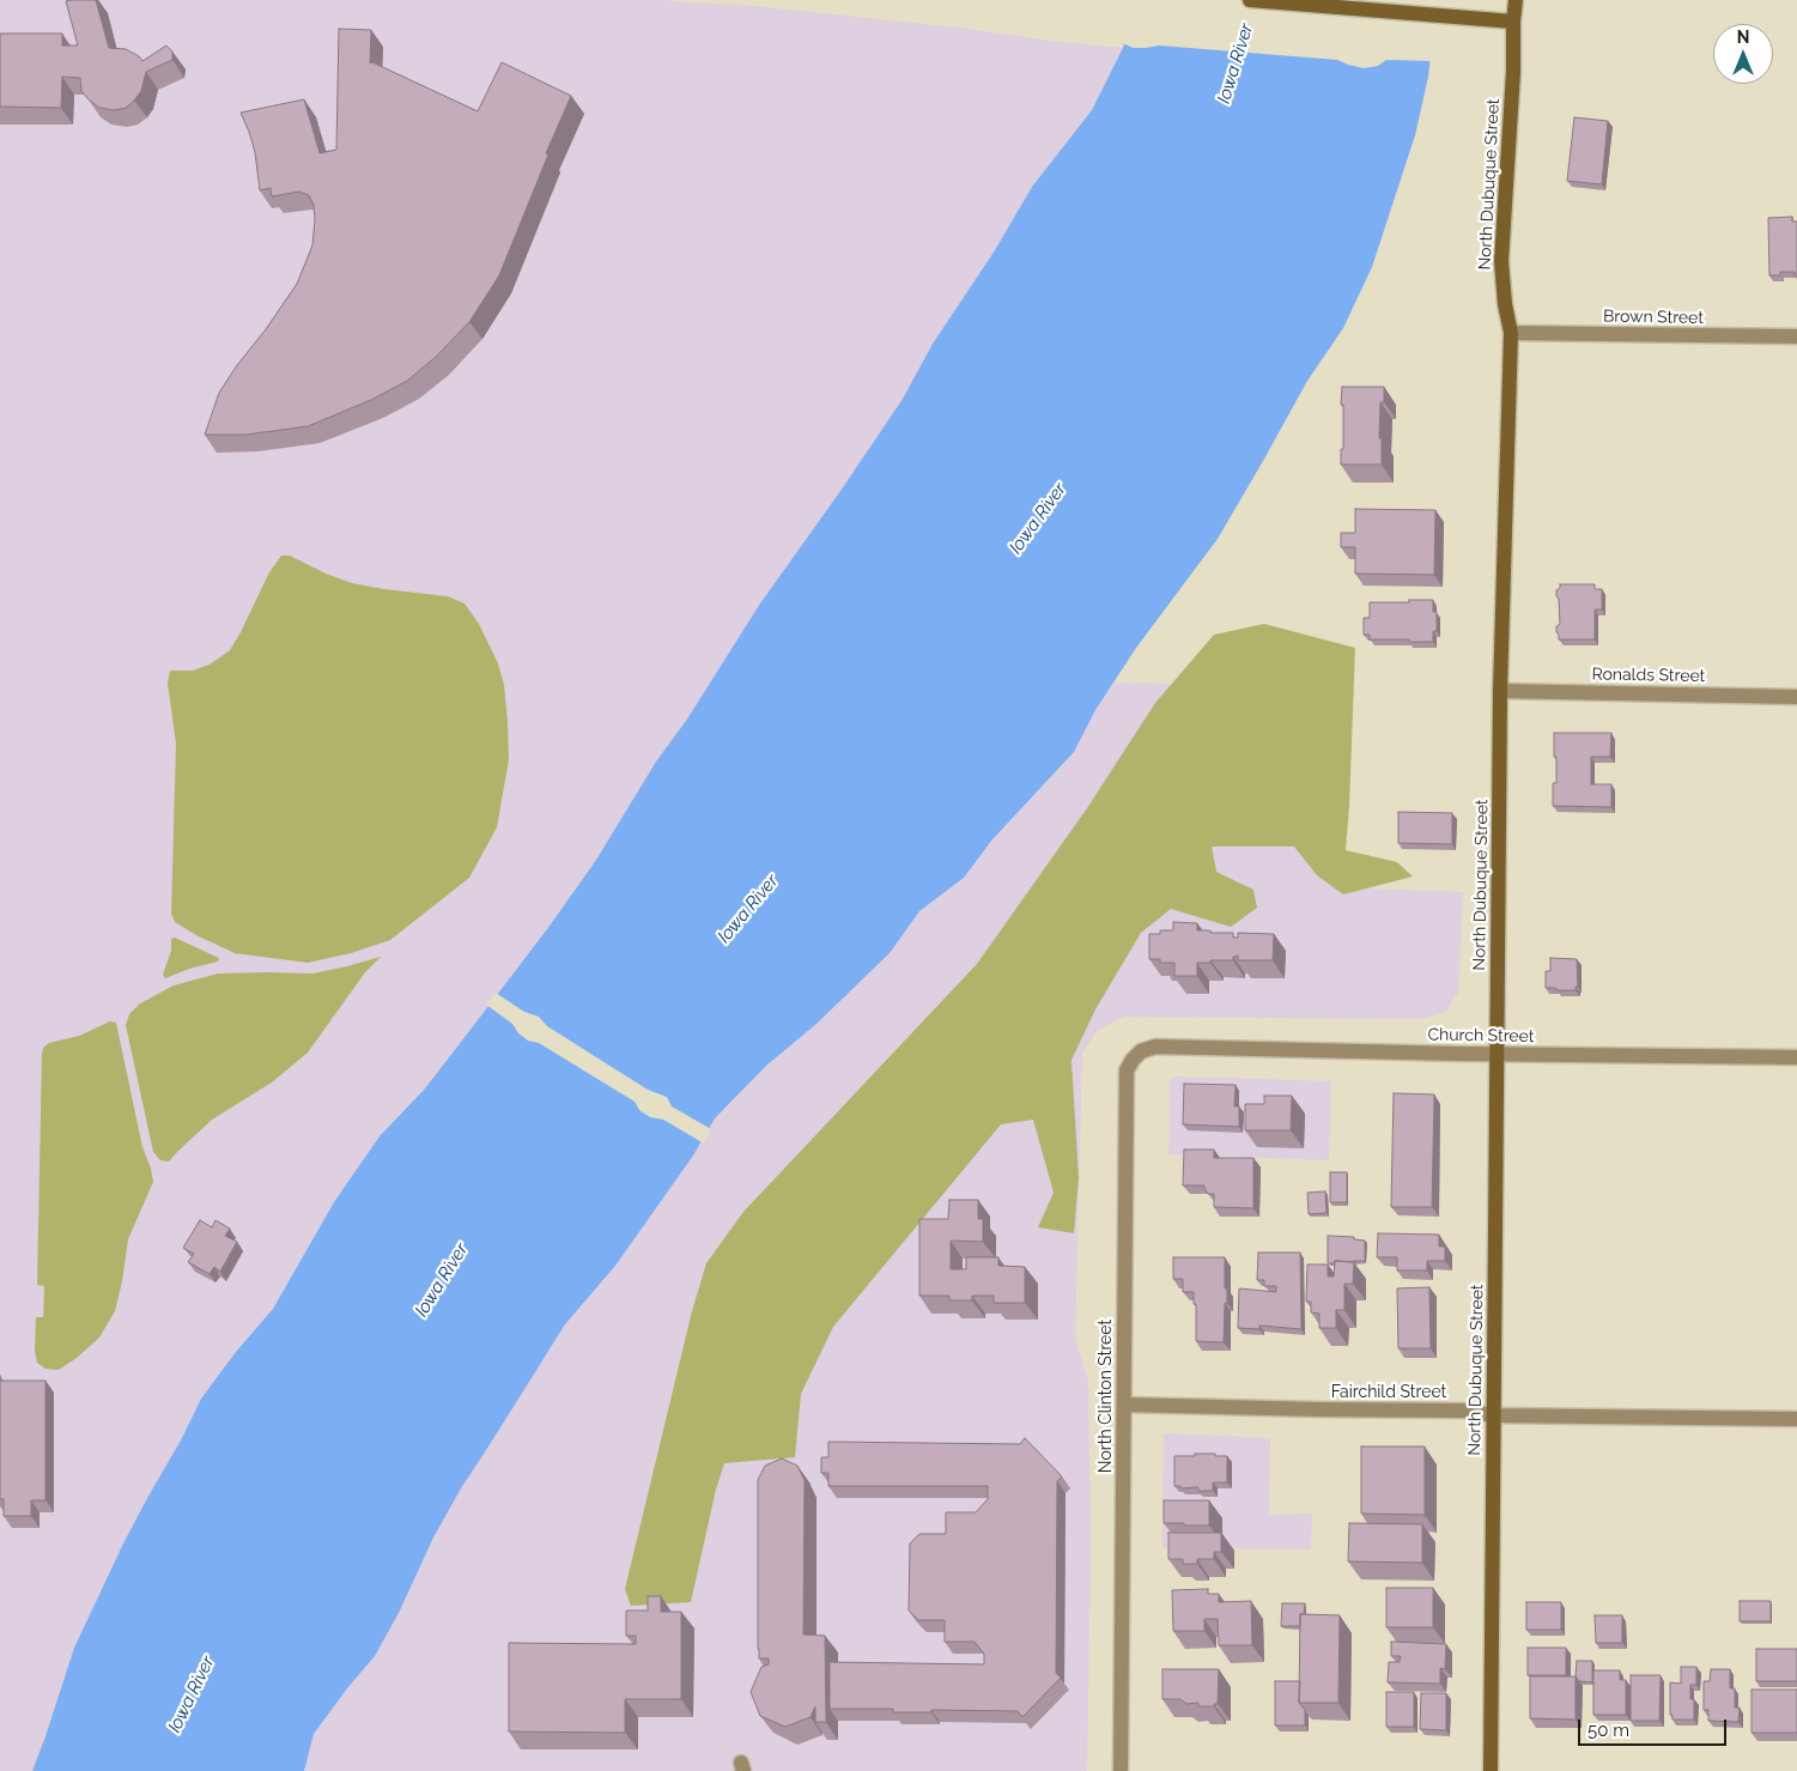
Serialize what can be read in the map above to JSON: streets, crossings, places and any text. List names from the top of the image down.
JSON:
{
  "streets": {
    "main road": ["North Dubuque Street"],
    "street": [
      "Brown Street",
      "Ronalds Street",
      "Church Street",
      "Fairchild Street",
      "North Clinton Street"
    ]
  },
  "crossings": [
    ["North Dubuque Street", "Brown Street"],
    ["North Dubuque Street", "Ronalds Street"],
    ["North Dubuque Street", "Church Street"],
    ["North Dubuque Street", "Fairchild Street"],
    ["Church Street", "North Clinton Street"],
    ["Fairchild Street", "North Clinton Street"]
  ],
  "water": ["Iowa River"],
  "scale_bar": "50 m",
  "north": "top"
}
